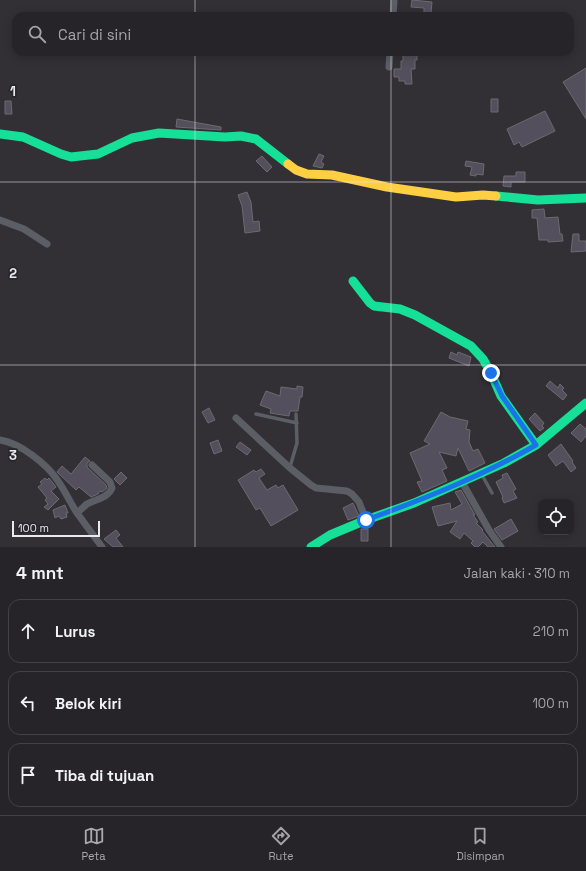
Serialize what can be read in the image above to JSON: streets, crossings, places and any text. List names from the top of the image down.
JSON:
{
  "scale_bar": "100 m",
  "page": {
    "search": "Cari di sini",
    "scale": "100 m",
    "heading": ["4 mnt", "Jalan kaki · 310 m"],
    "list": [
      ["Lurus", "210 m"],
      ["Belok kiri", "100 m"],
      "Tiba di tujuan"
    ],
    "nav": ["Peta", "Rute", "Disimpan"]
  },
  "grid": {
    "rows": ["1", "2", "3"]
  }
}
